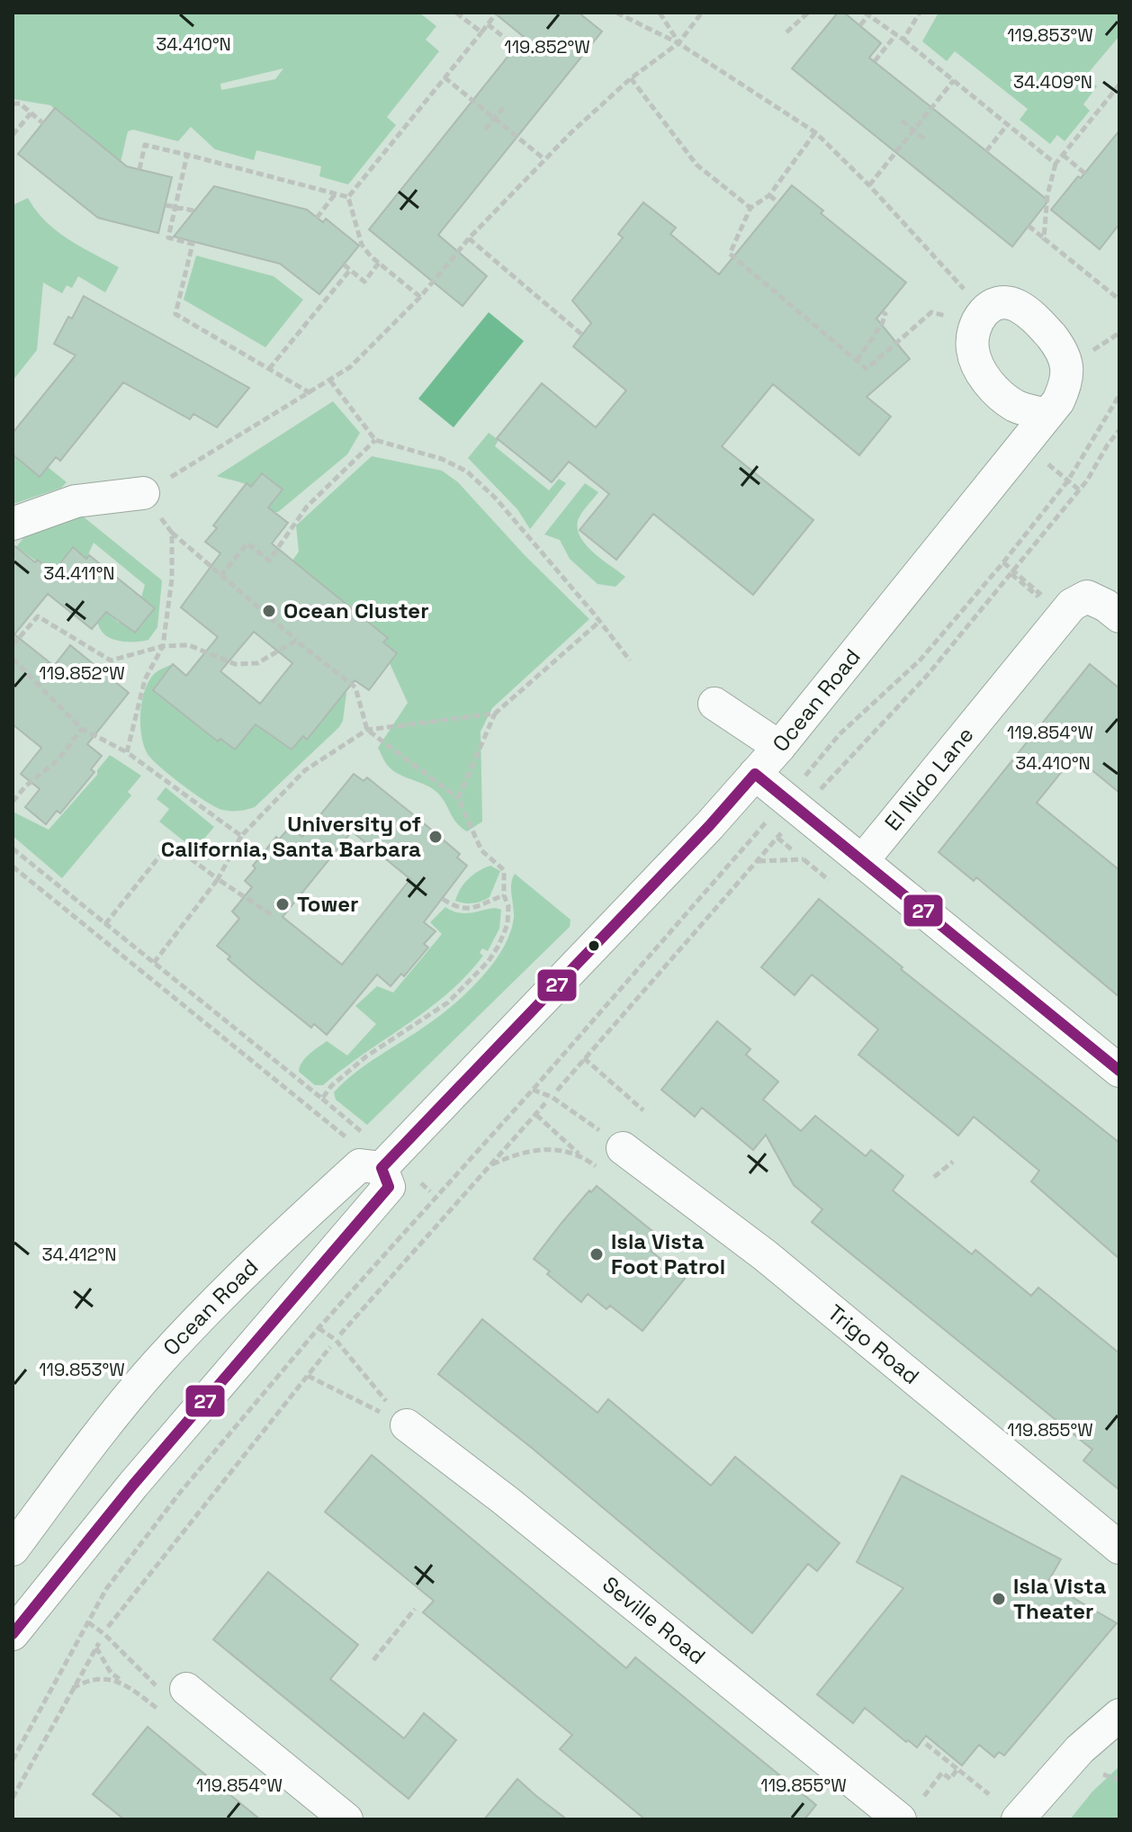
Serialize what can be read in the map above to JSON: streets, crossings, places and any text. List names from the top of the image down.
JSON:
{
  "streets": {
    "street": [
      "Ocean Road",
      "El Nido Lane",
      "Trigo Road",
      "Seville Road"
    ]
  },
  "places": [
    "Ocean Cluster",
    "University of California, Santa Barbara",
    "Tower",
    "Isla Vista Foot Patrol",
    "Isla Vista Theater"
  ],
  "lines": ["transit line 27"],
  "coordinates": [
    "119.853°W",
    "34.410°N",
    "119.852°W",
    "34.409°N",
    "34.411°N",
    "119.854°W",
    "34.412°N",
    "119.855°W"
  ]
}
